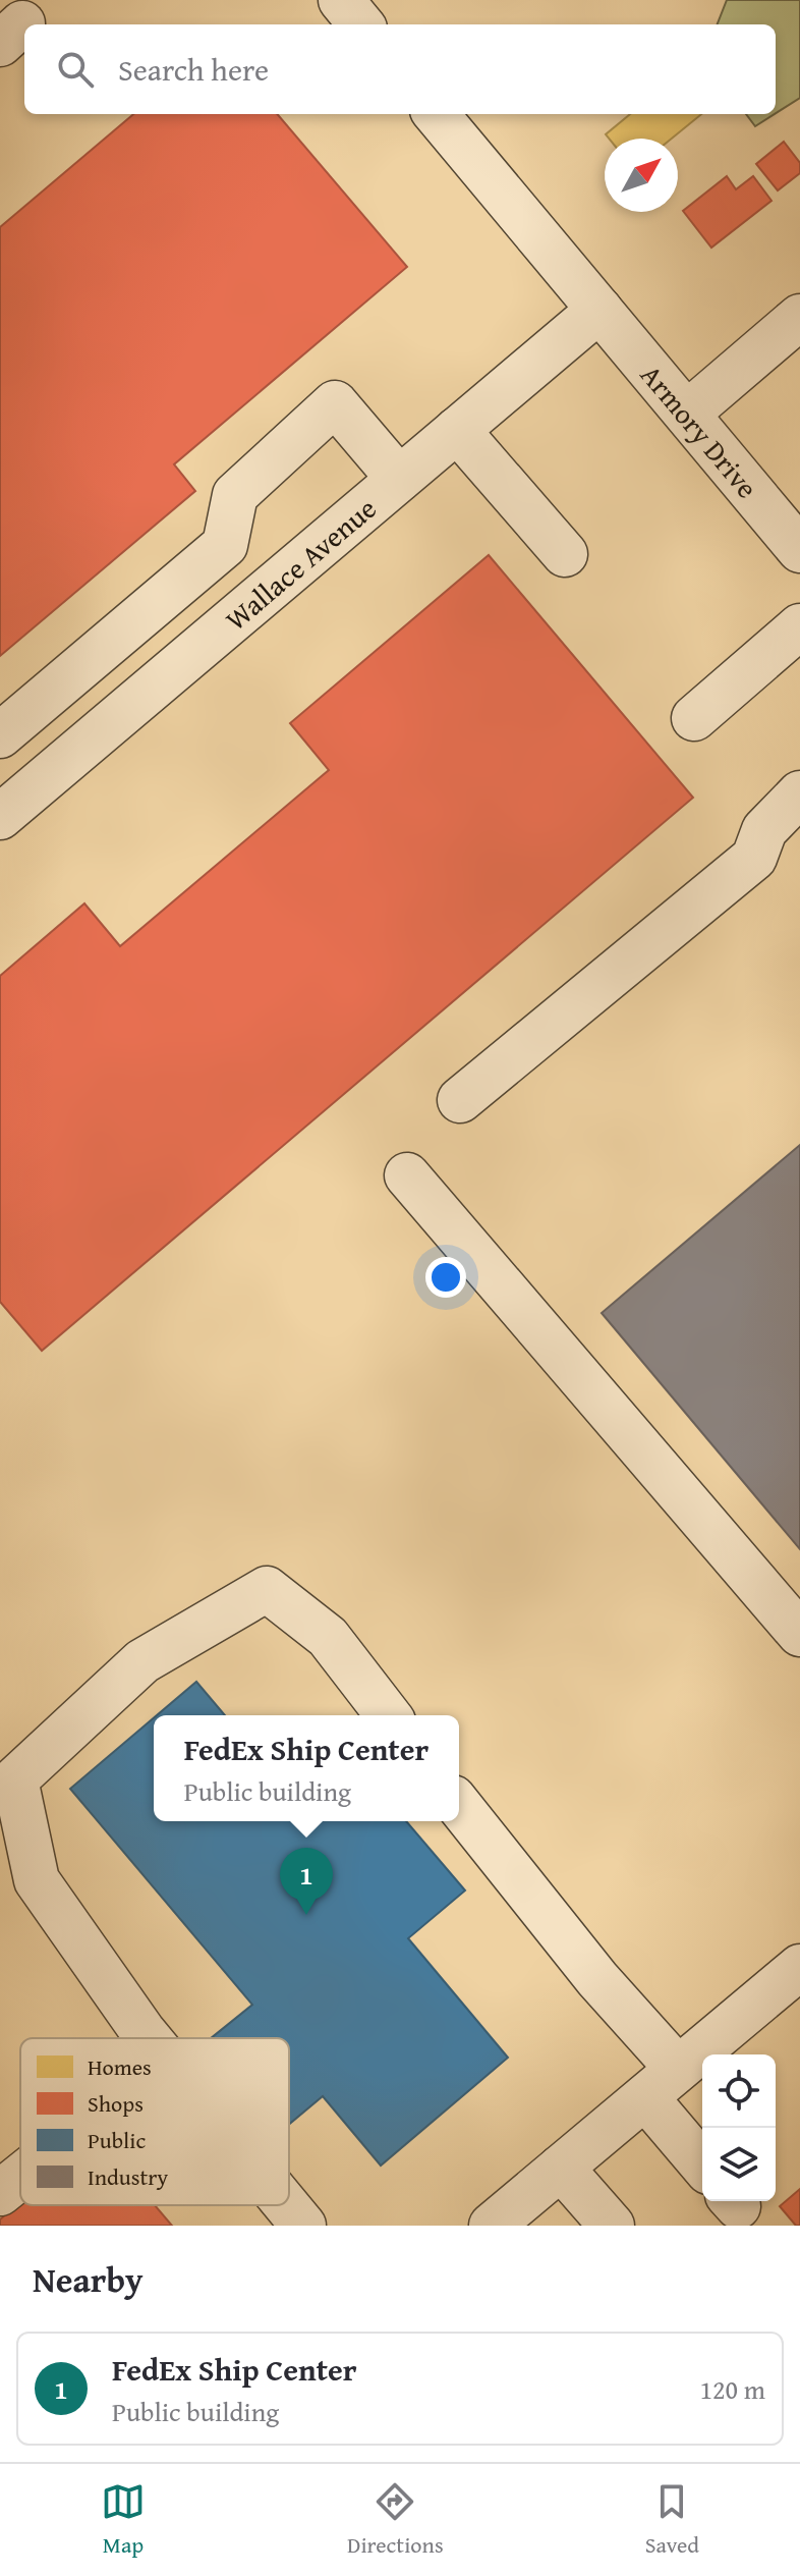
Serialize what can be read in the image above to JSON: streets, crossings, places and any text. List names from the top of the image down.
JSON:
{
  "streets": {
    "street": ["Armory Drive", "Wallace Avenue"]
  },
  "crossings": [
    ["Armory Drive", "Wallace Avenue"]
  ],
  "legend": [
    "Homes",
    "Shops",
    "Public",
    "Industry"
  ],
  "north": "top right",
  "page": {
    "search": "Search here",
    "popup": ["FedEx Ship Center", "Public building"],
    "pins": "1",
    "heading": "Nearby",
    "list": [
      {
        "mark": "1",
        "name": "FedEx Ship Center",
        "note": "Public building",
        "value": "120 m"
      }
    ],
    "nav": ["Map", "Directions", "Saved"]
  }
}
